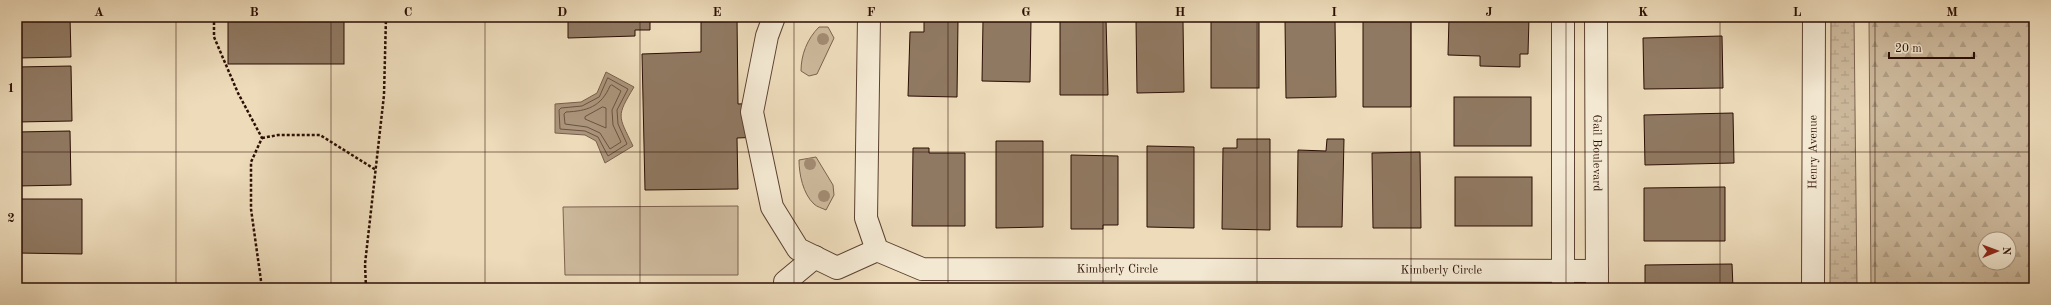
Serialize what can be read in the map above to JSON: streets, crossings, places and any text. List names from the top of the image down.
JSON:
{
  "streets": {
    "street": ["Henry Avenue", "Gail Boulevard", "Kimberly Circle"]
  },
  "crossings": [
    ["Gail Boulevard", "Kimberly Circle"]
  ],
  "scale_bar": "20 m",
  "north": "right",
  "grid": {
    "columns": [
      "A",
      "B",
      "C",
      "D",
      "E",
      "F",
      "G",
      "H",
      "I",
      "J",
      "K",
      "L",
      "M"
    ],
    "rows": ["1", "2"]
  }
}
